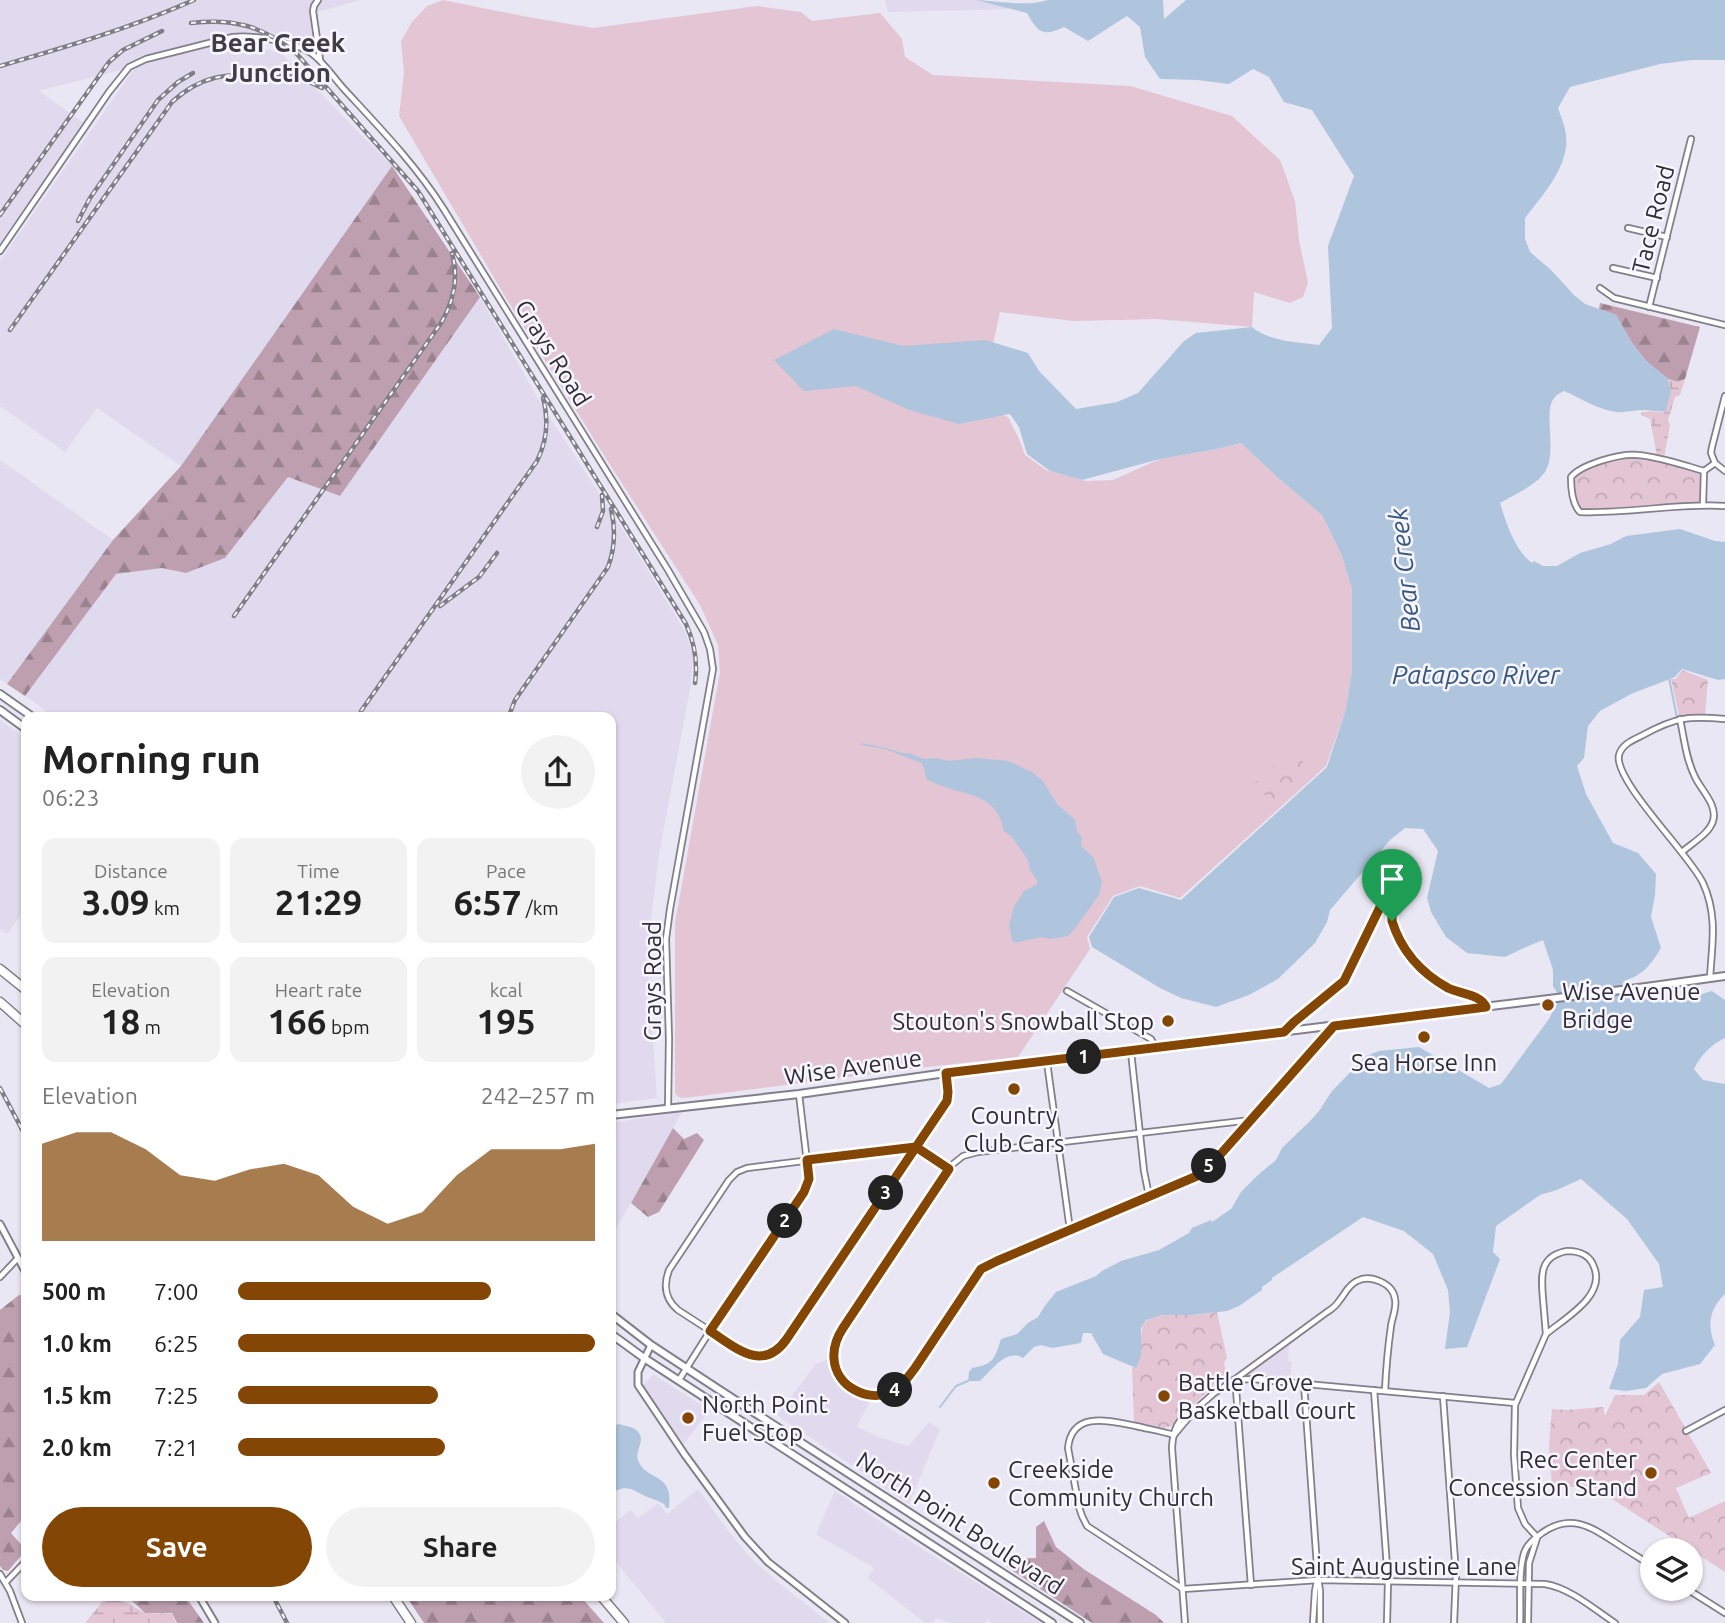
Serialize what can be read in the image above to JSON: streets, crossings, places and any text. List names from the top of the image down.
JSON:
{
  "streets": {
    "main road": ["Wise Avenue", "North Point Boulevard"],
    "street": ["Tace Road", "Grays Road", "Saint Augustine Lane"]
  },
  "crossings": [
    ["Grays Road", "Wise Avenue"]
  ],
  "districts": ["Bear Creek Junction"],
  "water": ["Bear Creek", "Patapsco River"],
  "places": [
    "Wise Avenue Bridge",
    "Stouton's Snowball Stop",
    "Sea Horse Inn",
    "Country Club Cars",
    "Battle Grove Basketball Court",
    "North Point Fuel Stop",
    "Rec Center Concession Stand",
    "Creekside Community Church"
  ],
  "page": {
    "heading": ["Morning run", "06:23"],
    "stats": [
      ["Distance", "3.09 km"],
      ["Time", "21:29"],
      ["Pace", "6:57 /km"],
      ["Elevation", "18 m"],
      ["Heart rate", "166 bpm"],
      ["kcal", "195"]
    ],
    "pins": [
      "1",
      "5",
      "3",
      "2",
      "4"
    ],
    "chart": ["Elevation", "242–257 m"],
    "list": [
      {
        "name": "500 m",
        "note": "7:00"
      },
      {
        "name": "1.0 km",
        "note": "6:25"
      },
      {
        "name": "1.5 km",
        "note": "7:25"
      },
      {
        "name": "2.0 km",
        "note": "7:21"
      }
    ],
    "buttons": ["Save", "Share"]
  }
}
